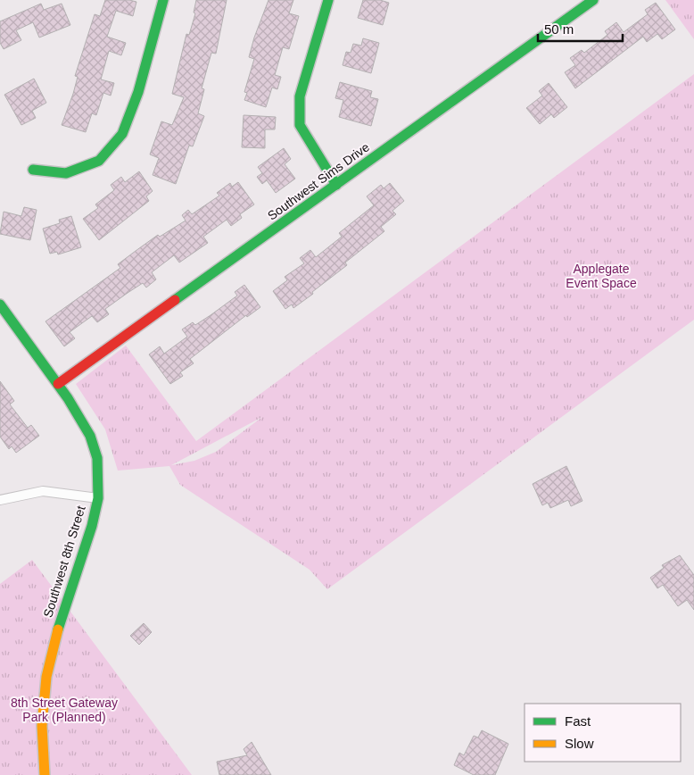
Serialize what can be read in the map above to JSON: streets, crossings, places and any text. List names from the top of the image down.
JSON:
{
  "streets": {
    "street": ["Southwest Sims Drive", "Southwest 8th Street"]
  },
  "crossings": [
    ["Southwest Sims Drive", "Southwest 8th Street"]
  ],
  "parks": ["Applegate Event Space", "8th Street Gateway Park (Planned)"],
  "legend": ["Fast", "Slow"],
  "scale_bar": "50 m"
}
